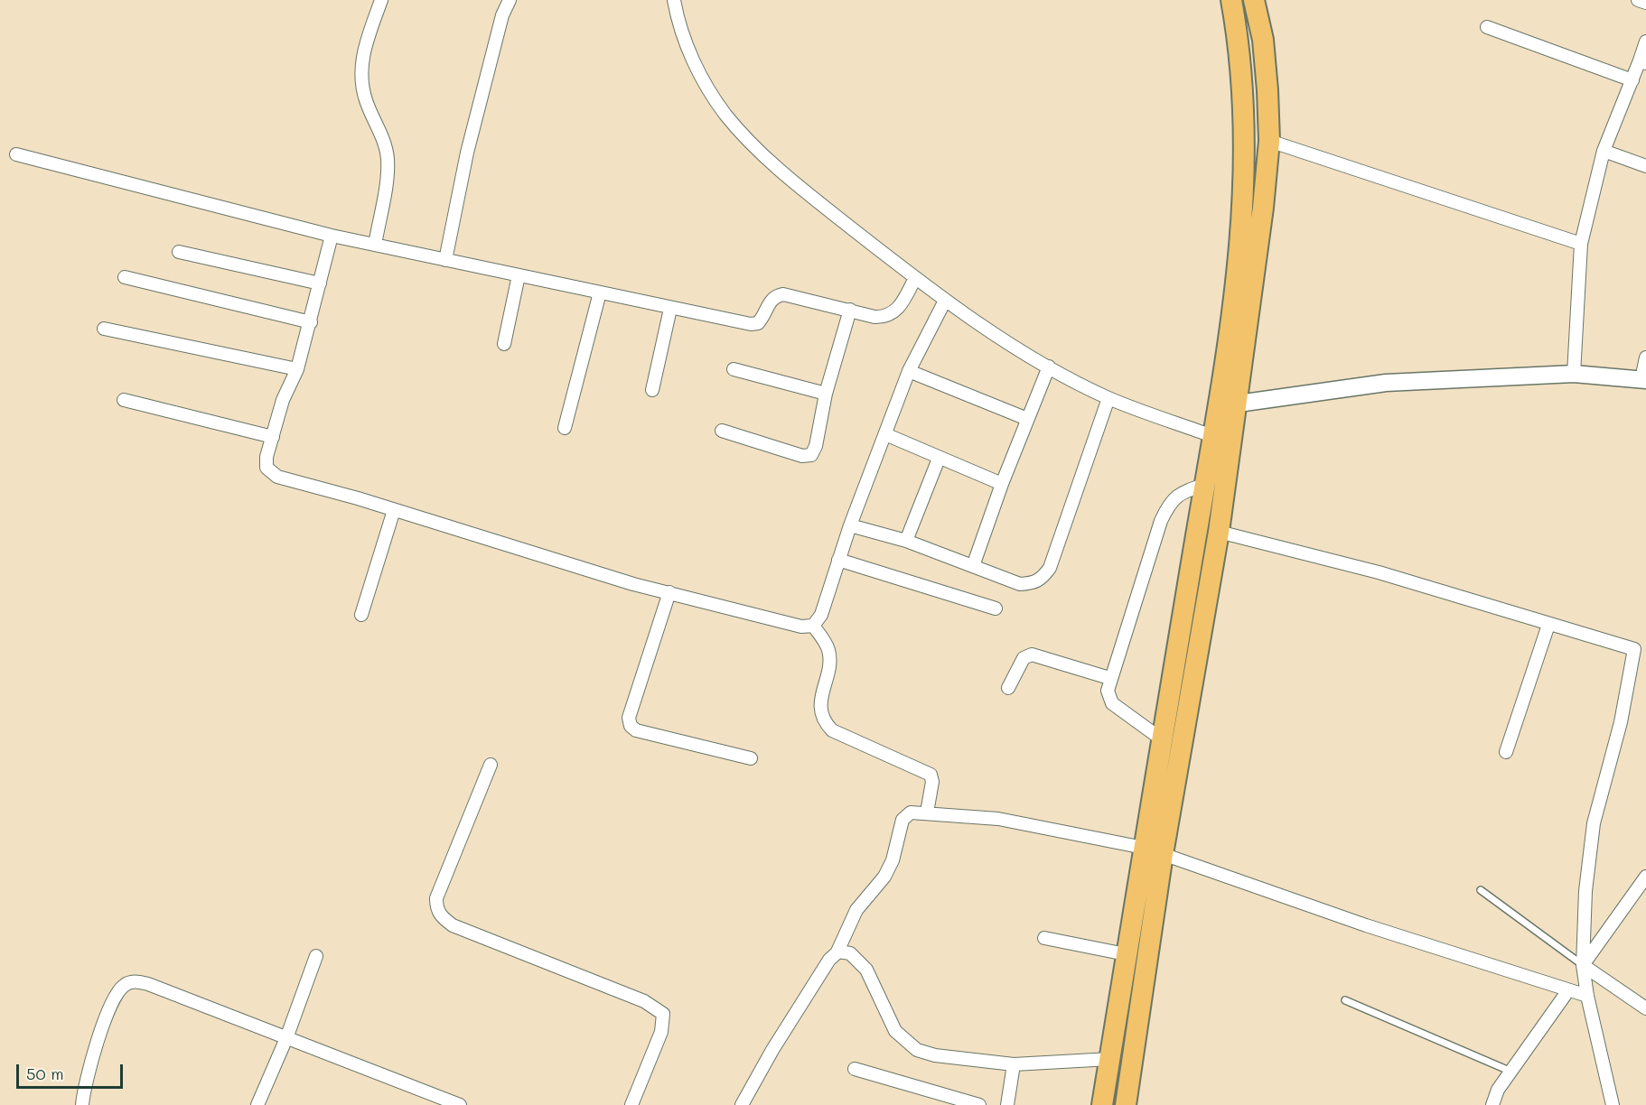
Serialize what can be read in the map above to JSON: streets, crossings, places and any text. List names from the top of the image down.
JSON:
{
  "scale_bar": "50 m"
}
